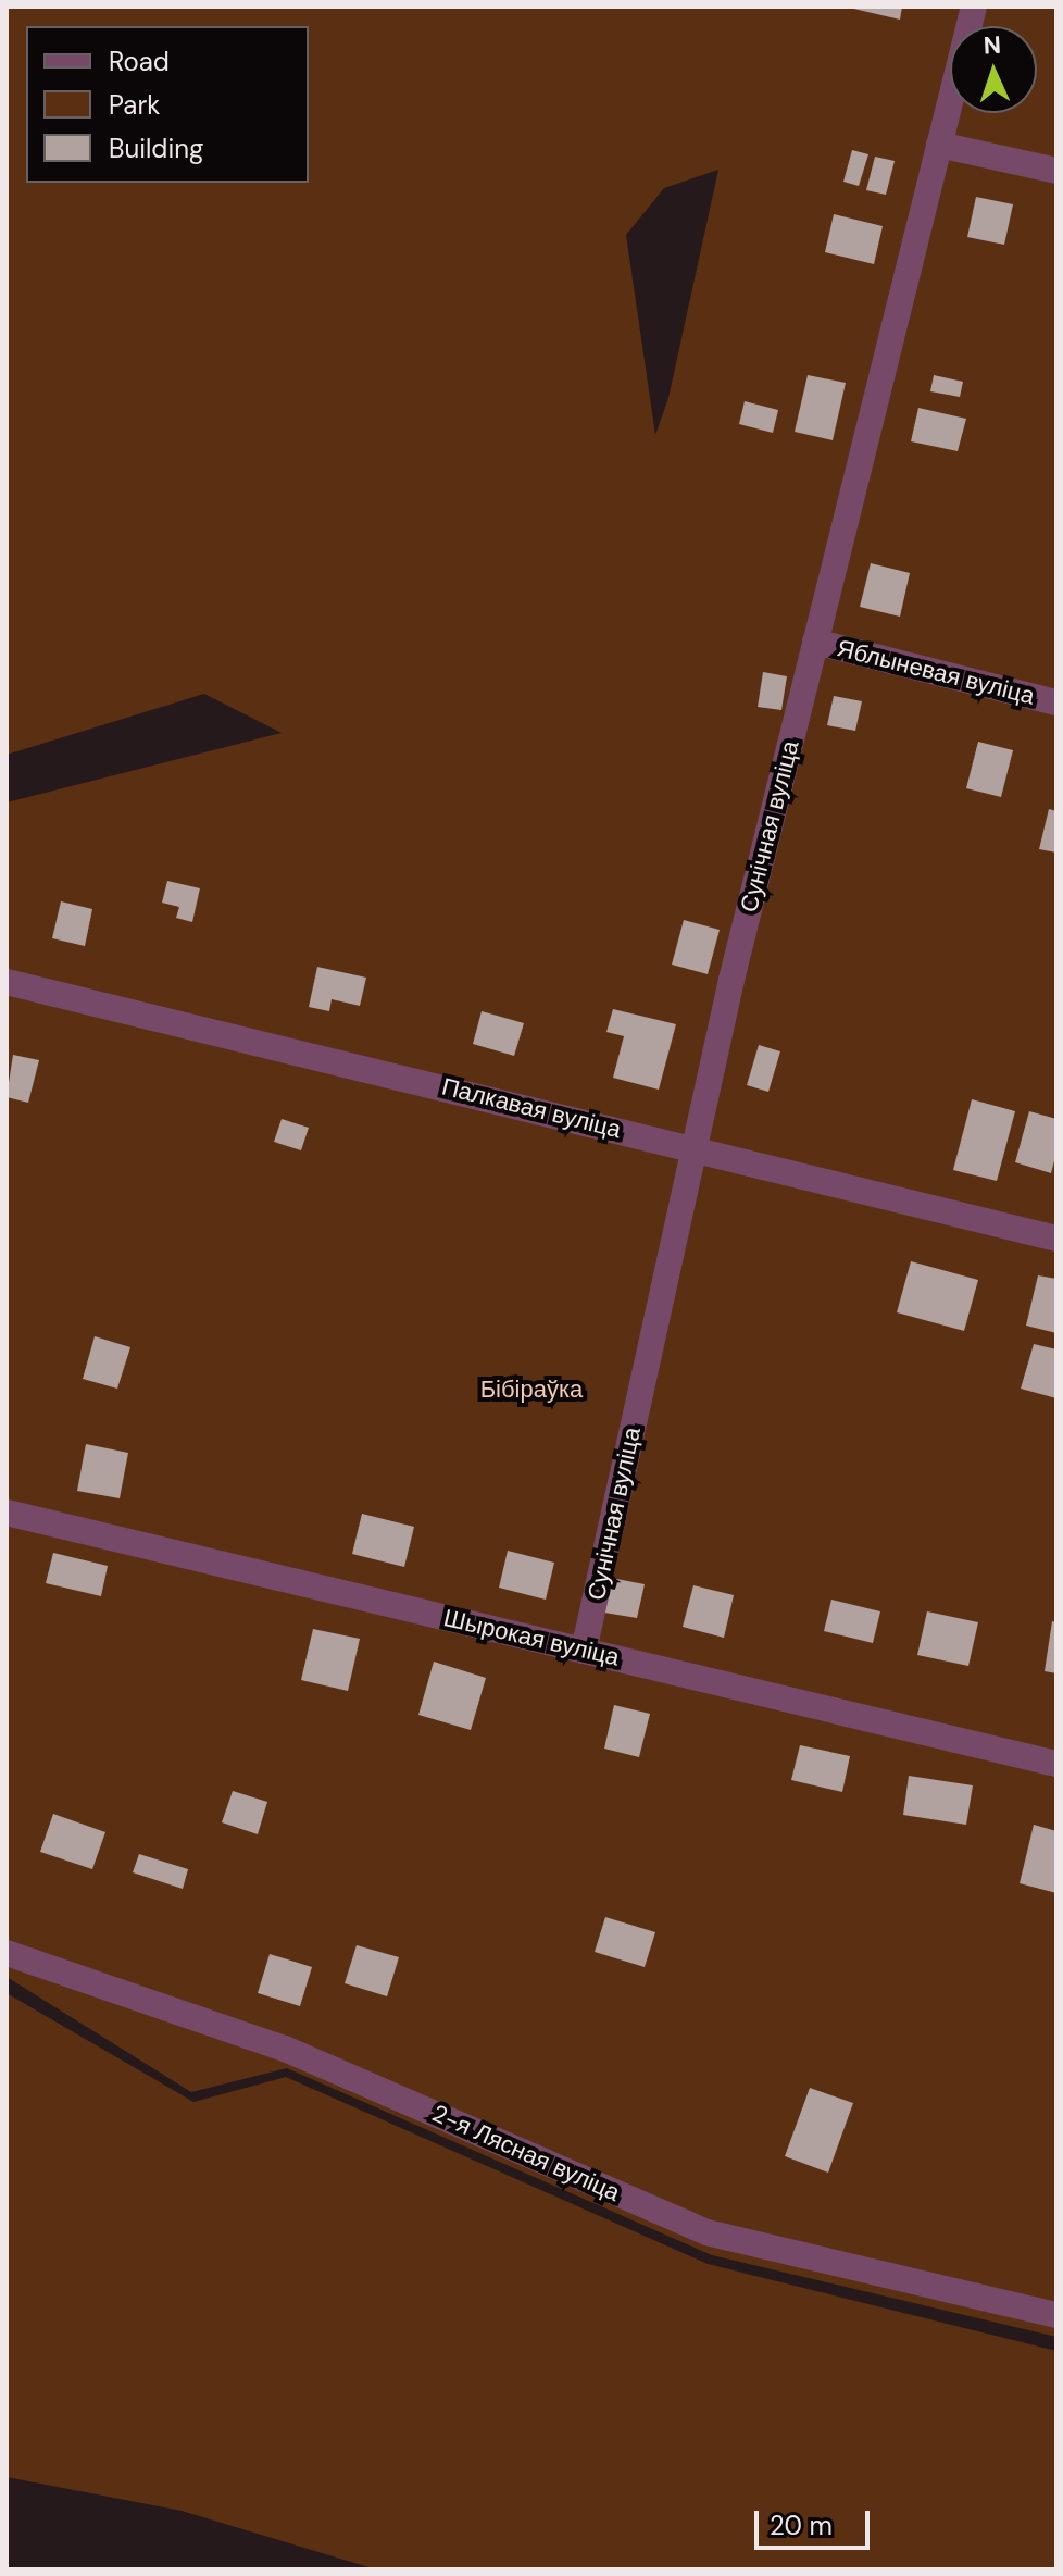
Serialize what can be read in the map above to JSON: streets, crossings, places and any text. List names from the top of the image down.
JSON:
{
  "streets": {
    "lane": [
      "Яблыневая вуліца",
      "Сунічная вуліца",
      "Палкавая вуліца",
      "Шырокая вуліца",
      "2-я Лясная вуліца"
    ]
  },
  "crossings": [
    ["Яблыневая вуліца", "Сунічная вуліца"],
    ["Сунічная вуліца", "Палкавая вуліца"],
    ["Сунічная вуліца", "Шырокая вуліца"]
  ],
  "parks": ["Бібіраўка"],
  "legend": ["Road", "Park", "Building"],
  "scale_bar": "20 m",
  "north": "top"
}
